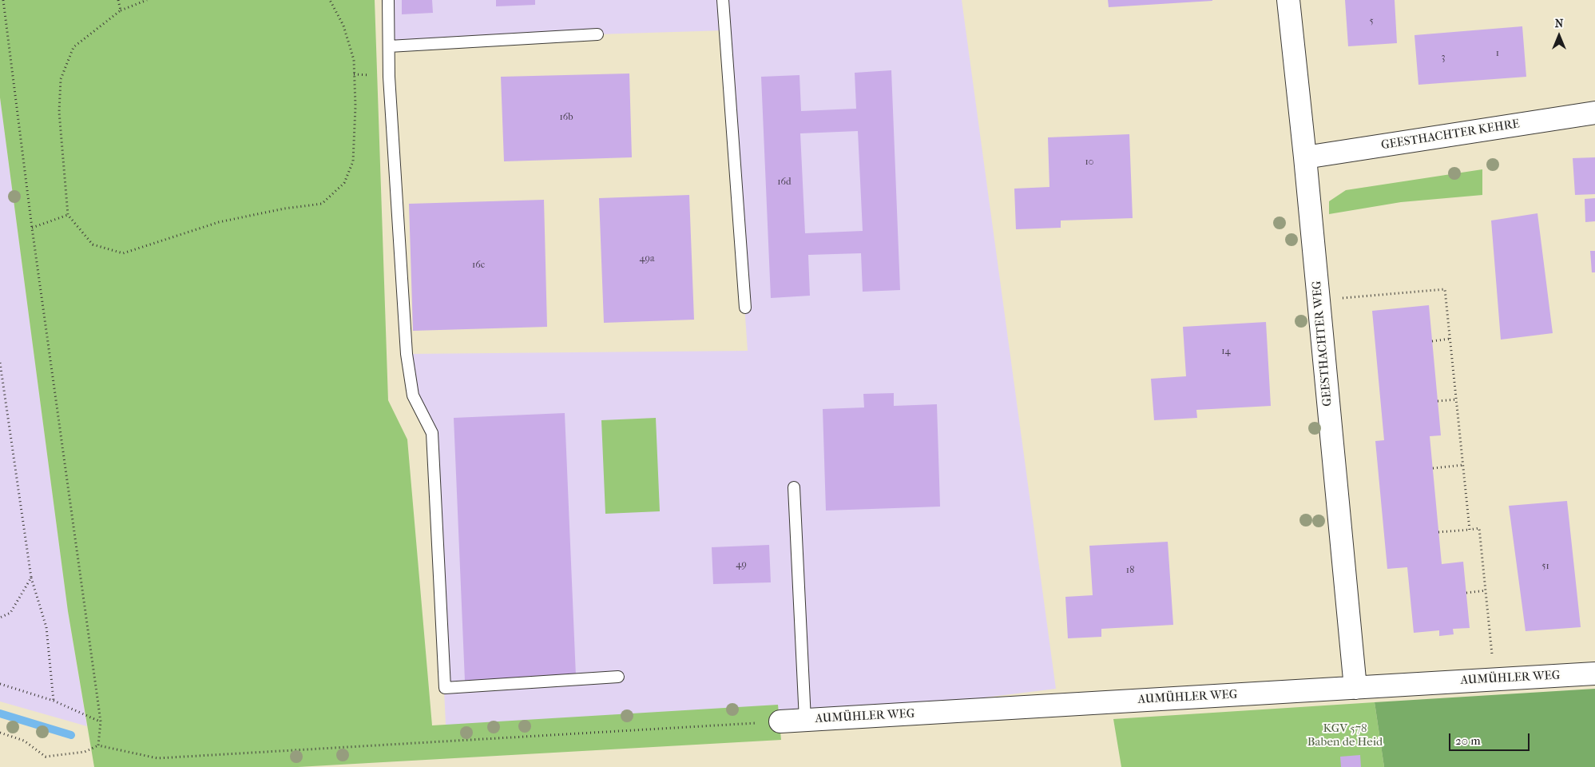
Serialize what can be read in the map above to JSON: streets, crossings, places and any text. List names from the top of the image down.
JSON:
{
  "streets": {
    "street": ["GEESTHACHTER KEHRE", "GEESTHACHTER WEG", "AUMÜHLER WEG"]
  },
  "crossings": [
    ["GEESTHACHTER KEHRE", "GEESTHACHTER WEG"],
    ["GEESTHACHTER WEG", "AUMÜHLER WEG"]
  ],
  "parks": ["KGV 578 Baben de Heid"],
  "house_numbers": [
    "5",
    "1",
    "3",
    "16b",
    "10",
    "16d",
    "49a",
    "16c",
    "14",
    "49",
    "51",
    "18"
  ],
  "scale_bar": "20 m",
  "north": "top"
}
